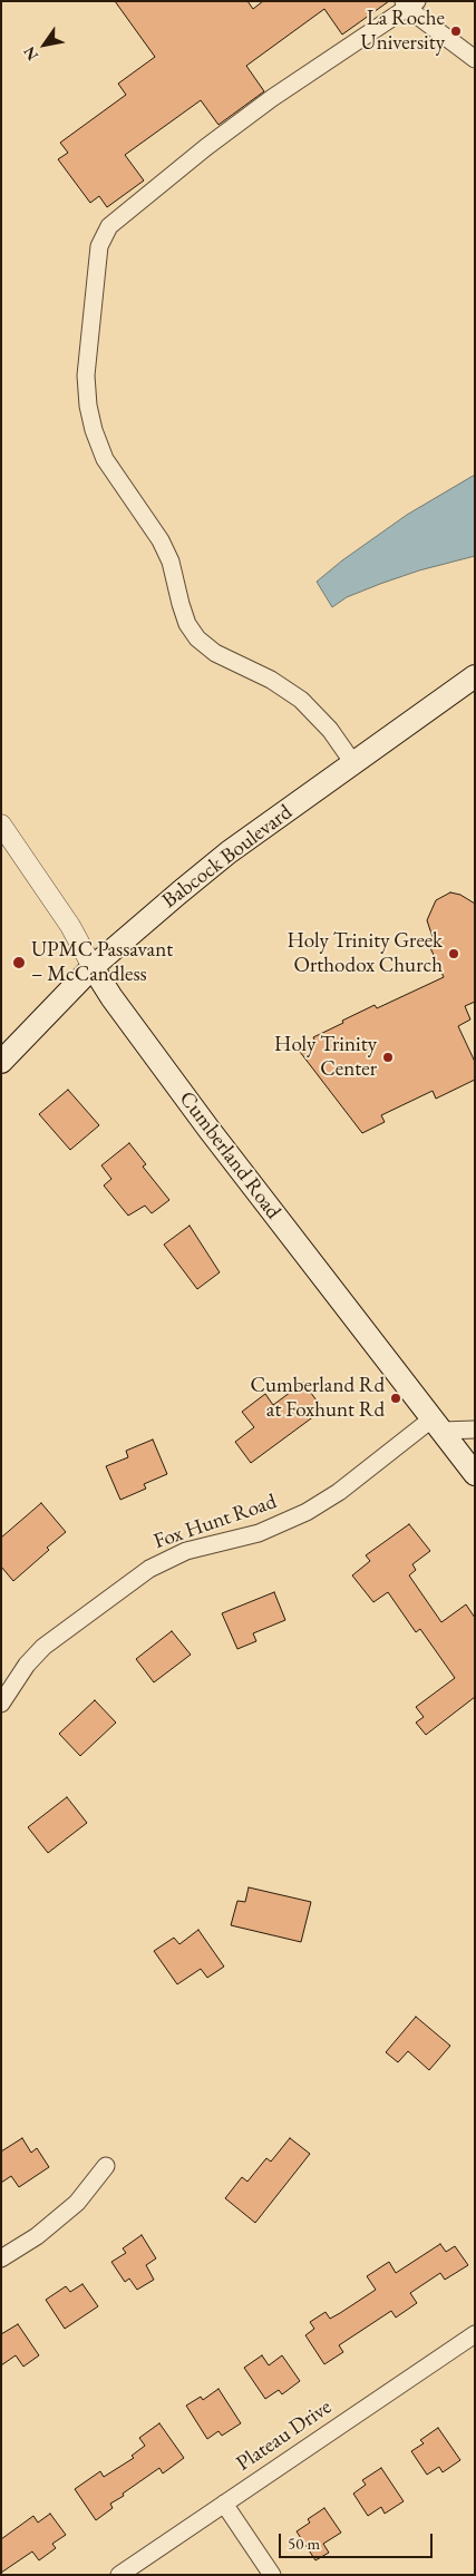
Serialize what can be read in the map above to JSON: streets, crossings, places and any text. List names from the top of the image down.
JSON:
{
  "streets": {
    "main road": ["Babcock Boulevard", "Cumberland Road"],
    "street": ["Fox Hunt Road", "Plateau Drive"]
  },
  "crossings": [
    ["Babcock Boulevard", "Cumberland Road"],
    ["Cumberland Road", "Fox Hunt Road"]
  ],
  "places": [
    "La Roche University",
    "Holy Trinity Greek Orthodox Church",
    "UPMC Passavant – McCandless",
    "Holy Trinity Center",
    "Cumberland Rd at Foxhunt Rd"
  ],
  "scale_bar": "50 m",
  "north": "bottom left"
}
